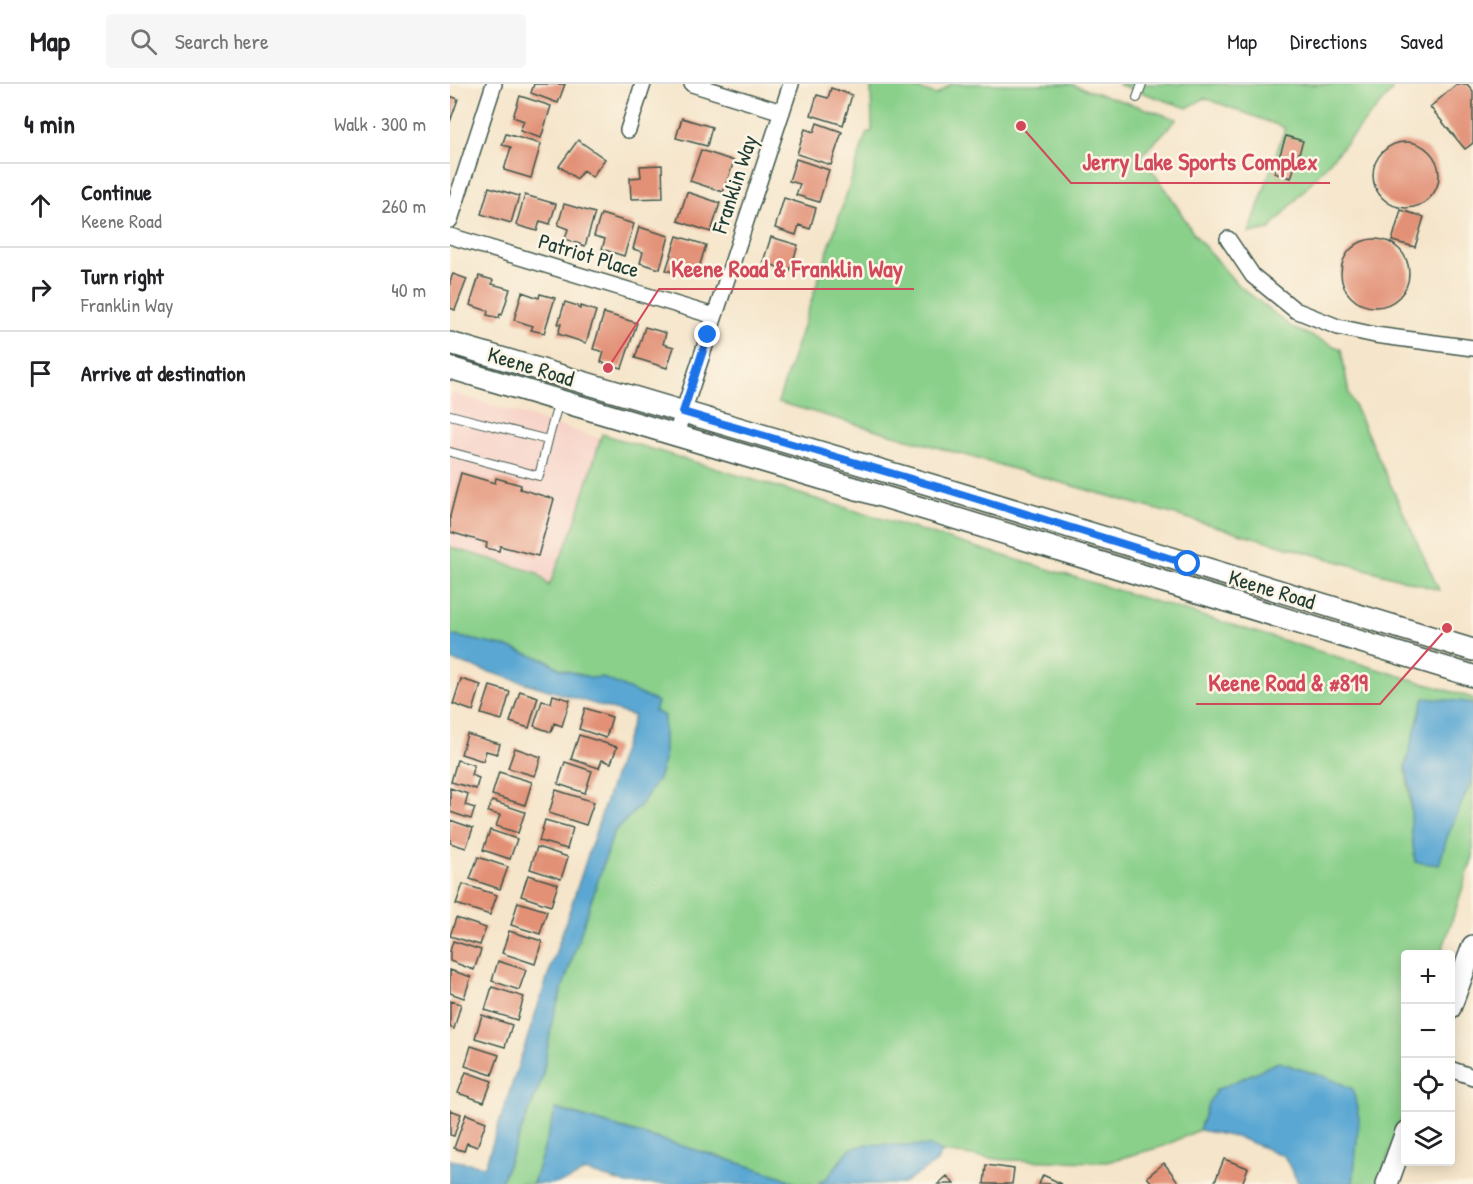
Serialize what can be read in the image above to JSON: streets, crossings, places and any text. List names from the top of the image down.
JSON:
{
  "streets": {
    "main road": ["Keene Road"],
    "street": ["Franklin Way", "Patriot Place"]
  },
  "crossings": [
    ["Franklin Way", "Patriot Place"],
    ["Franklin Way", "Keene Road"]
  ],
  "places": ["Jerry Lake Sports Complex", "Keene Road & Franklin Way", "Keene Road & #819"],
  "page": {
    "header": "Map",
    "search": "Search here",
    "nav": ["Map", "Directions", "Saved"],
    "heading": ["4 min", "Walk · 300 m"],
    "list": [
      ["Continue", "Keene Road", "260 m"],
      ["Turn right", "Franklin Way", "40 m"],
      "Arrive at destination"
    ],
    "map_buttons": ["+", "−"]
  }
}
